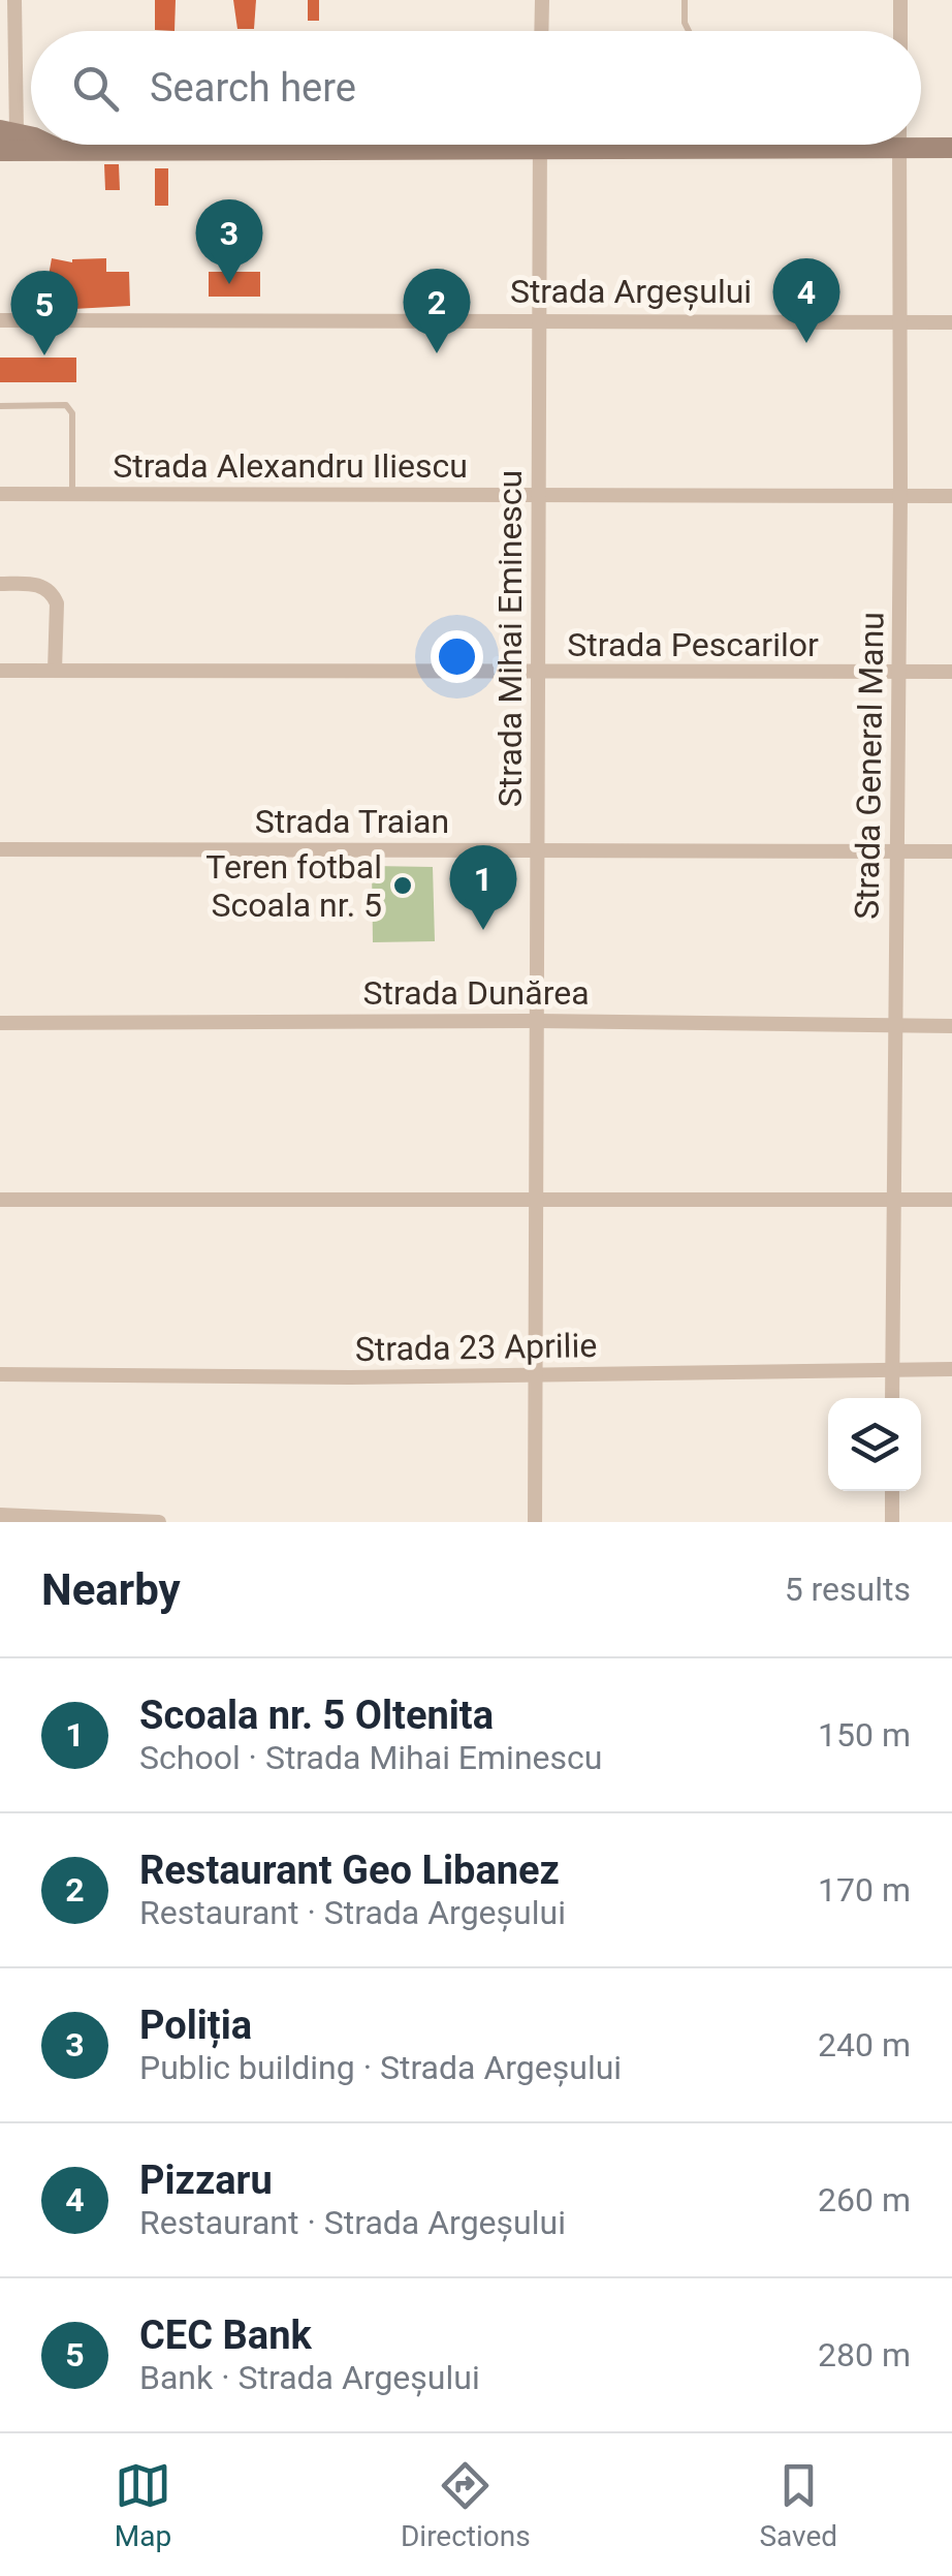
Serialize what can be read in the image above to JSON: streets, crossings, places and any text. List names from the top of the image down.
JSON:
{
  "streets": {
    "street": [
      "Strada Argeșului",
      "Strada Alexandru Iliescu",
      "Strada Mihai Eminescu",
      "Strada Pescarilor",
      "Strada General Manu",
      "Strada Traian",
      "Strada Dunărea",
      "Strada 23 Aprilie"
    ]
  },
  "crossings": [
    ["Strada Argeșului", "Strada Mihai Eminescu"],
    ["Strada Argeșului", "Strada General Manu"],
    ["Strada Alexandru Iliescu", "Strada Mihai Eminescu"],
    ["Strada Alexandru Iliescu", "Strada General Manu"],
    ["Strada Mihai Eminescu", "Strada Pescarilor"],
    ["Strada Mihai Eminescu", "Strada Traian"],
    ["Strada Mihai Eminescu", "Strada Dunărea"],
    ["Strada Mihai Eminescu", "Strada 23 Aprilie"],
    ["Strada Pescarilor", "Strada General Manu"],
    ["Strada General Manu", "Strada Traian"],
    ["Strada General Manu", "Strada Dunărea"],
    ["Strada General Manu", "Strada 23 Aprilie"]
  ],
  "places": ["Teren fotbal Scoala nr. 5"],
  "page": {
    "search": "Search here",
    "pins": [
      "3",
      "4",
      "2",
      "5",
      "1"
    ],
    "heading": ["Nearby", "5 results"],
    "list": [
      {
        "mark": "1",
        "name": "Scoala nr. 5 Oltenita",
        "note": "School · Strada Mihai Eminescu",
        "value": "150 m"
      },
      {
        "mark": "2",
        "name": "Restaurant Geo Libanez",
        "note": "Restaurant · Strada Argeșului",
        "value": "170 m"
      },
      {
        "mark": "3",
        "name": "Poliția",
        "note": "Public building · Strada Argeșului",
        "value": "240 m"
      },
      {
        "mark": "4",
        "name": "Pizzaru",
        "note": "Restaurant · Strada Argeșului",
        "value": "260 m"
      },
      {
        "mark": "5",
        "name": "CEC Bank",
        "note": "Bank · Strada Argeșului",
        "value": "280 m"
      }
    ],
    "nav": ["Map", "Directions", "Saved"]
  }
}
